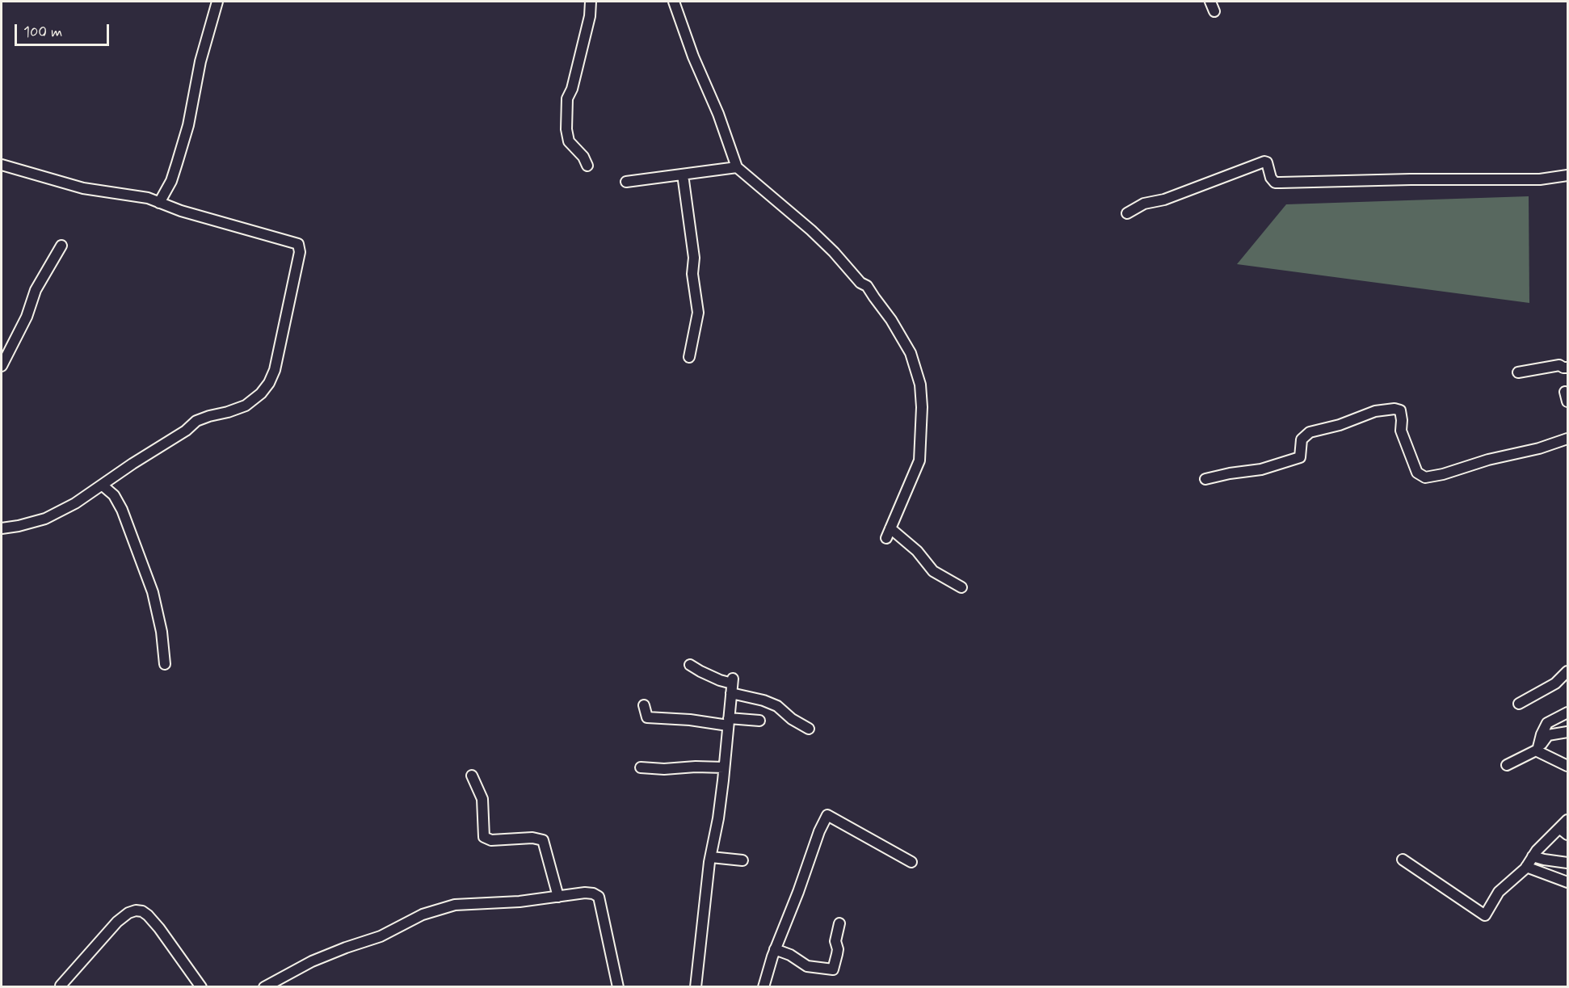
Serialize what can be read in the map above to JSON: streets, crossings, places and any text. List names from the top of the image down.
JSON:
{
  "scale_bar": "100 m"
}
